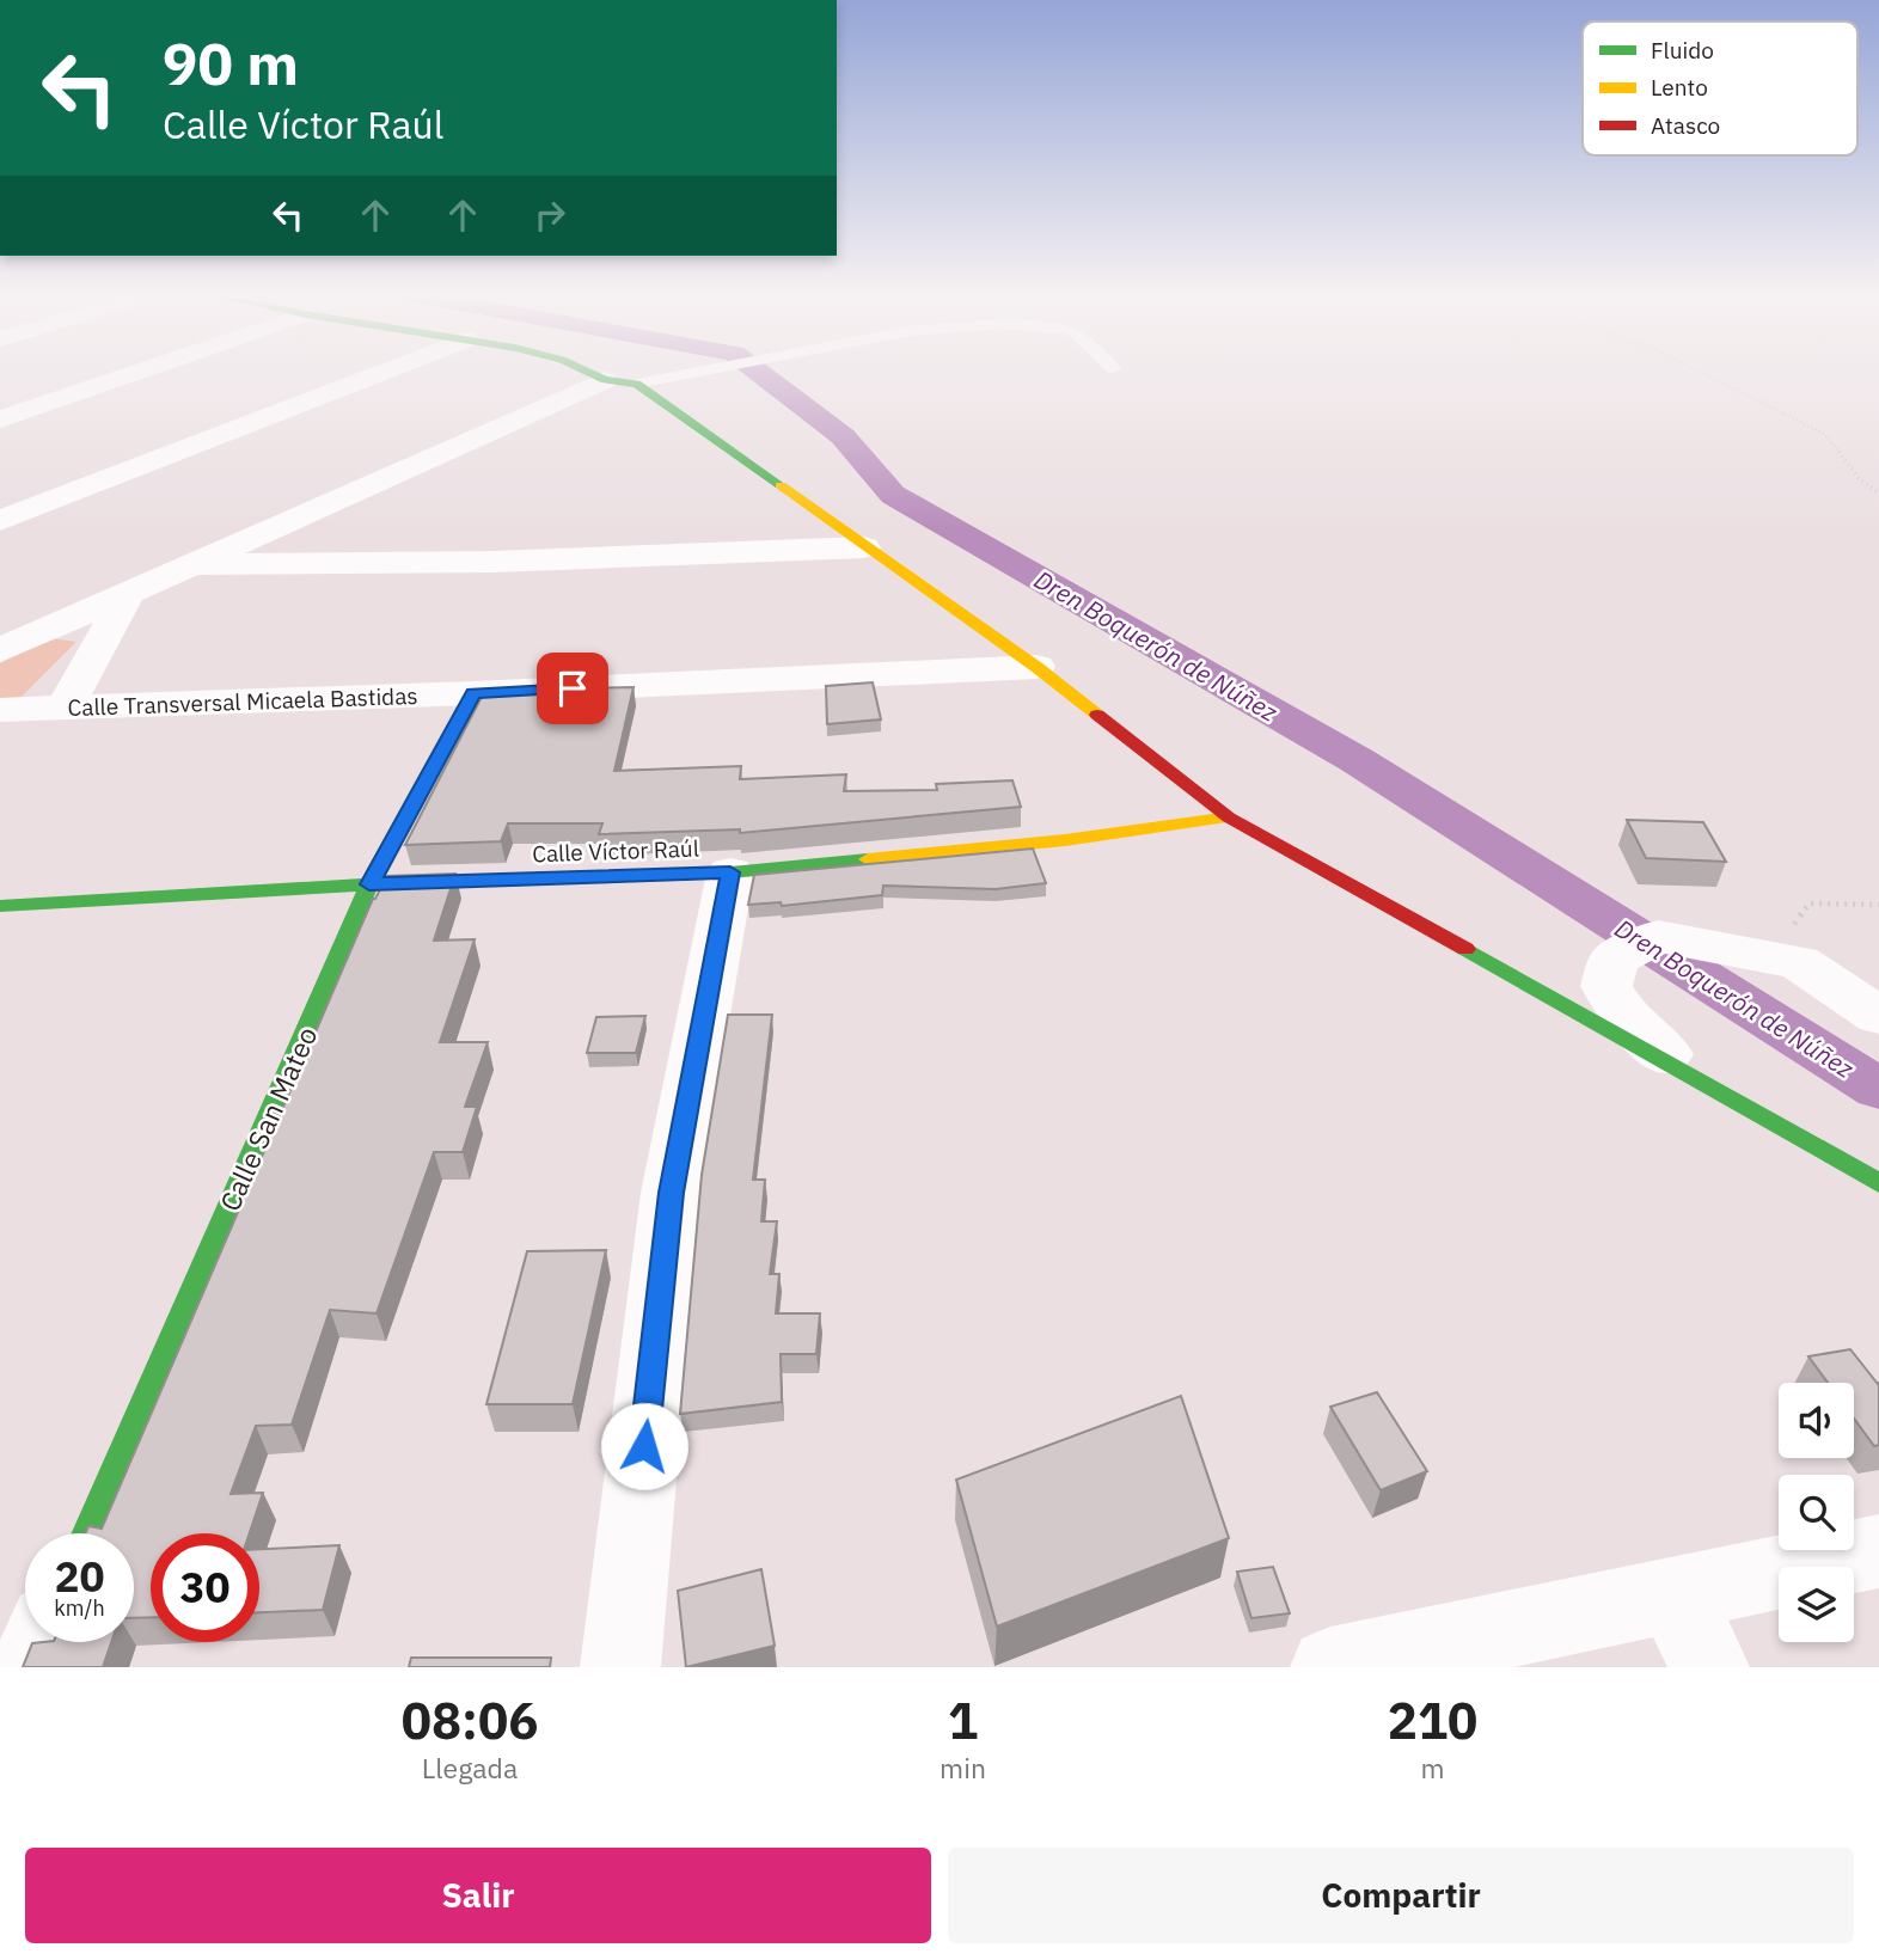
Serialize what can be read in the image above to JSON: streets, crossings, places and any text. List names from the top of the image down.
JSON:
{
  "streets": {
    "street": ["Calle Transversal Micaela Bastidas", "Calle Víctor Raúl", "Calle San Mateo"]
  },
  "crossings": [
    ["Calle Transversal Micaela Bastidas", "Calle San Mateo"],
    ["Calle Víctor Raúl", "Calle San Mateo"]
  ],
  "water": ["Dren Boquerón de Núñez"],
  "legend": ["Fluido", "Lento", "Atasco"],
  "page": {
    "turn": ["90 m", "Calle Víctor Raúl"],
    "speed": "20 km/h",
    "limit": "30",
    "eta": [
      "08:06",
      "Llegada",
      "1",
      "min",
      "210",
      "m"
    ],
    "buttons": ["Salir", "Compartir"]
  }
}
